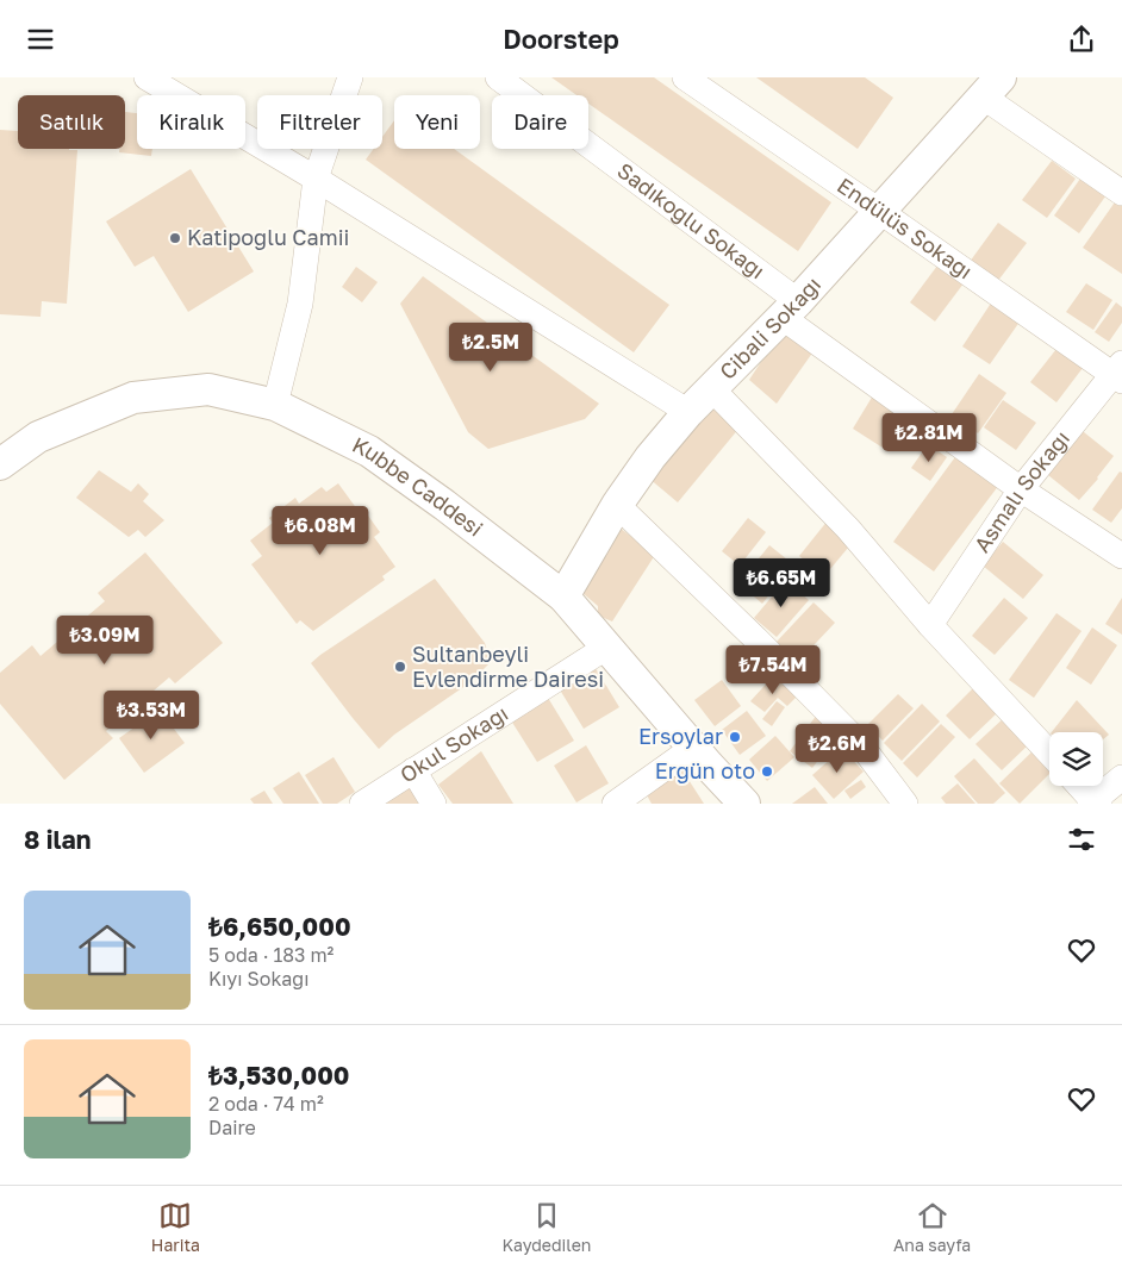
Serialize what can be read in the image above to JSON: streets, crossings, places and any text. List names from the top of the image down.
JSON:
{
  "streets": {
    "street": [
      "Sadıkoğlu Sokağı",
      "Endülüs Sokağı",
      "Cibali Sokağı",
      "Kubbe Caddesi",
      "Asmalı Sokağı",
      "Okul Sokağı"
    ]
  },
  "crossings": [
    ["Sadıkoğlu Sokağı", "Cibali Sokağı"],
    ["Sadıkoğlu Sokağı", "Asmalı Sokağı"],
    ["Endülüs Sokağı", "Cibali Sokağı"],
    ["Endülüs Sokağı", "Asmalı Sokağı"],
    ["Cibali Sokağı", "Kubbe Caddesi"],
    ["Kubbe Caddesi", "Okul Sokağı"]
  ],
  "places": [
    "Katipoğlu Camii",
    "Sultanbeyli Evlendirme Dairesi",
    "Ersoylar",
    "Ergün oto"
  ],
  "page": {
    "header": "Doorstep",
    "chip": [
      "Satılık",
      "Kiralık",
      "Filtreler",
      "Yeni",
      "Daire"
    ],
    "price": [
      "₺2.5M",
      "₺2.81M",
      "₺6.08M",
      "₺6.65M",
      "₺3.09M",
      "₺7.54M",
      "₺3.53M",
      "₺2.6M"
    ],
    "heading": "8 ilan",
    "list": [
      {
        "name": "₺6,650,000",
        "note": "5 oda · 183 m² · Kıyı Sokağı"
      },
      {
        "name": "₺3,530,000",
        "note": "2 oda · 74 m² · Daire"
      }
    ],
    "tabs": ["Harita", "Kaydedilen", "Ana sayfa"]
  }
}
